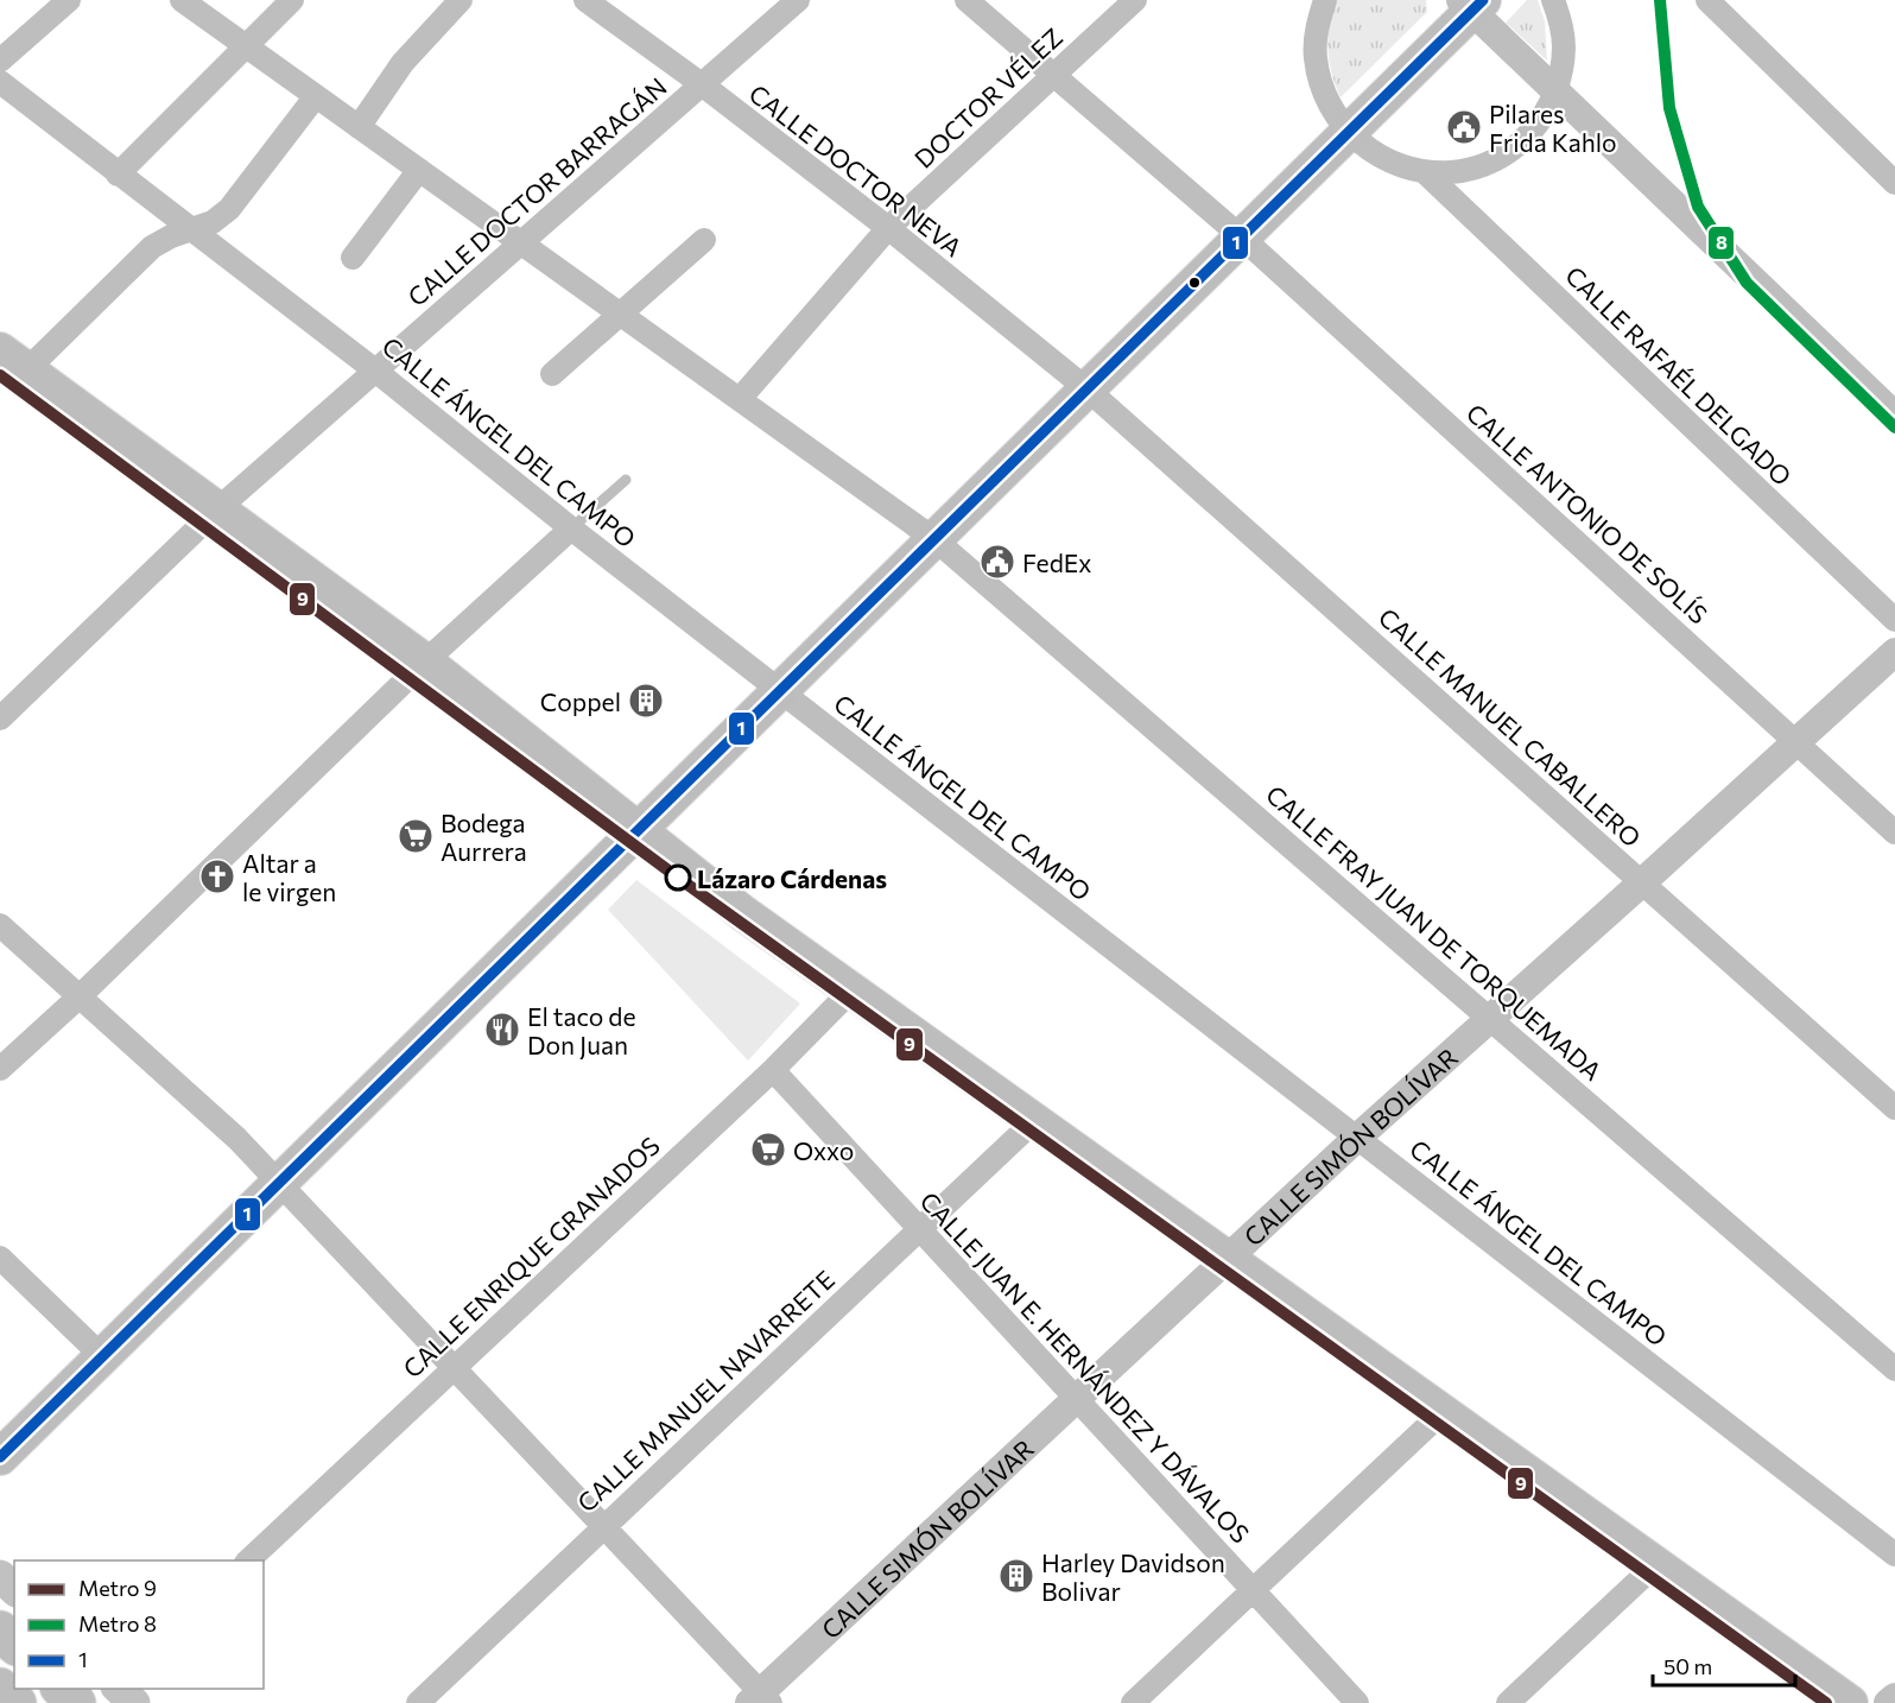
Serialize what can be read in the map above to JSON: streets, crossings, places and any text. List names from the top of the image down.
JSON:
{
  "streets": {
    "street": [
      "DOCTOR VÉLEZ",
      "CALLE DOCTOR NEVA",
      "CALLE DOCTOR BARRAGÁN",
      "CALLE RAFAÉL DELGADO",
      "CALLE ÁNGEL DEL CAMPO",
      "CALLE ANTONIO DE SOLÍS",
      "CALLE MANUEL CABALLERO",
      "CALLE FRAY JUAN DE TORQUEMADA",
      "CALLE SIMÓN BOLÍVAR",
      "CALLE ENRIQUE GRANADOS",
      "CALLE JUAN E. HERNÁNDEZ Y DÁVALOS",
      "CALLE MANUEL NAVARRETE"
    ]
  },
  "crossings": [
    ["DOCTOR VÉLEZ", "CALLE DOCTOR NEVA"],
    ["DOCTOR VÉLEZ", "CALLE ANTONIO DE SOLÍS"],
    ["DOCTOR VÉLEZ", "CALLE FRAY JUAN DE TORQUEMADA"],
    ["CALLE DOCTOR NEVA", "CALLE DOCTOR BARRAGÁN"],
    ["CALLE DOCTOR NEVA", "CALLE MANUEL CABALLERO"],
    ["CALLE DOCTOR BARRAGÁN", "CALLE ÁNGEL DEL CAMPO"],
    ["CALLE DOCTOR BARRAGÁN", "CALLE FRAY JUAN DE TORQUEMADA"],
    ["CALLE ÁNGEL DEL CAMPO", "CALLE SIMÓN BOLÍVAR"],
    ["CALLE ANTONIO DE SOLÍS", "CALLE SIMÓN BOLÍVAR"],
    ["CALLE MANUEL CABALLERO", "CALLE SIMÓN BOLÍVAR"],
    ["CALLE FRAY JUAN DE TORQUEMADA", "CALLE SIMÓN BOLÍVAR"],
    ["CALLE SIMÓN BOLÍVAR", "CALLE JUAN E. HERNÁNDEZ Y DÁVALOS"],
    ["CALLE ENRIQUE GRANADOS", "CALLE JUAN E. HERNÁNDEZ Y DÁVALOS"],
    ["CALLE JUAN E. HERNÁNDEZ Y DÁVALOS", "CALLE MANUEL NAVARRETE"]
  ],
  "places": {
    "public building": ["Pilares Frida Kahlo", "FedEx"],
    "building": ["Coppel", "Harley Davidson Bolivar"],
    "supermarket": ["Bodega Aurrera", "Oxxo"],
    "church": ["Altar a le virgen"],
    "other": ["Lázaro Cárdenas"],
    "restaurant": ["El taco de Don Juan"]
  },
  "lines": ["metro line 8", "transit line 1", "metro line 9"],
  "legend": ["Metro 9", "Metro 8", "1"],
  "scale_bar": "50 m"
}
